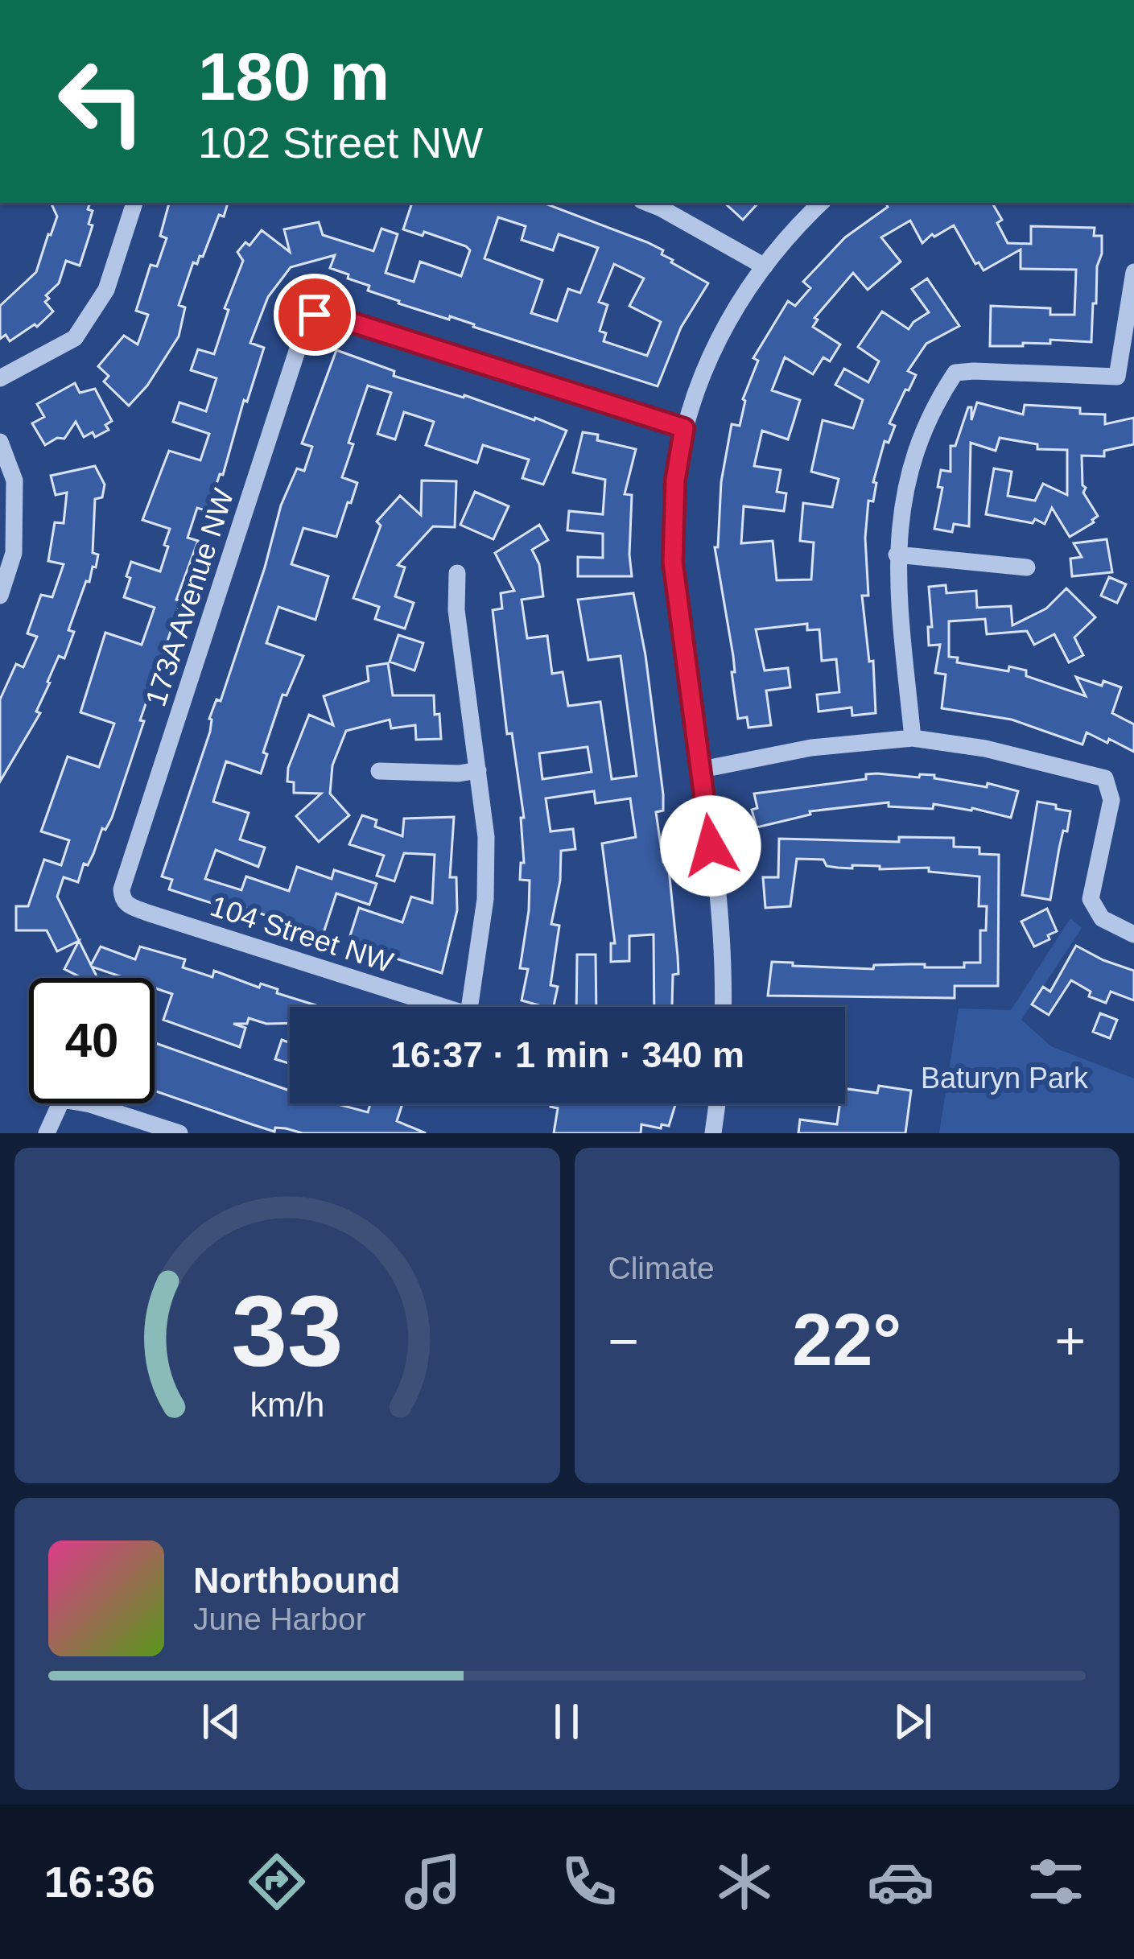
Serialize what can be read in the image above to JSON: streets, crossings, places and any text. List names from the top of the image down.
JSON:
{
  "streets": {
    "street": ["173A Avenue NW", "104 Street NW"]
  },
  "crossings": [
    ["173A Avenue NW", "104 Street NW"]
  ],
  "parks": ["Baturyn Park"],
  "page": {
    "turn": ["180 m", "102 Street NW"],
    "limit": "40",
    "trip": "16:37 · 1 min · 340 m",
    "tile": "Climate",
    "heat": ["−", "22°", "+"],
    "song": ["Northbound", "June Harbor"],
    "tabs": "16:36",
    "gauge": ["33", "km/h"]
  }
}
